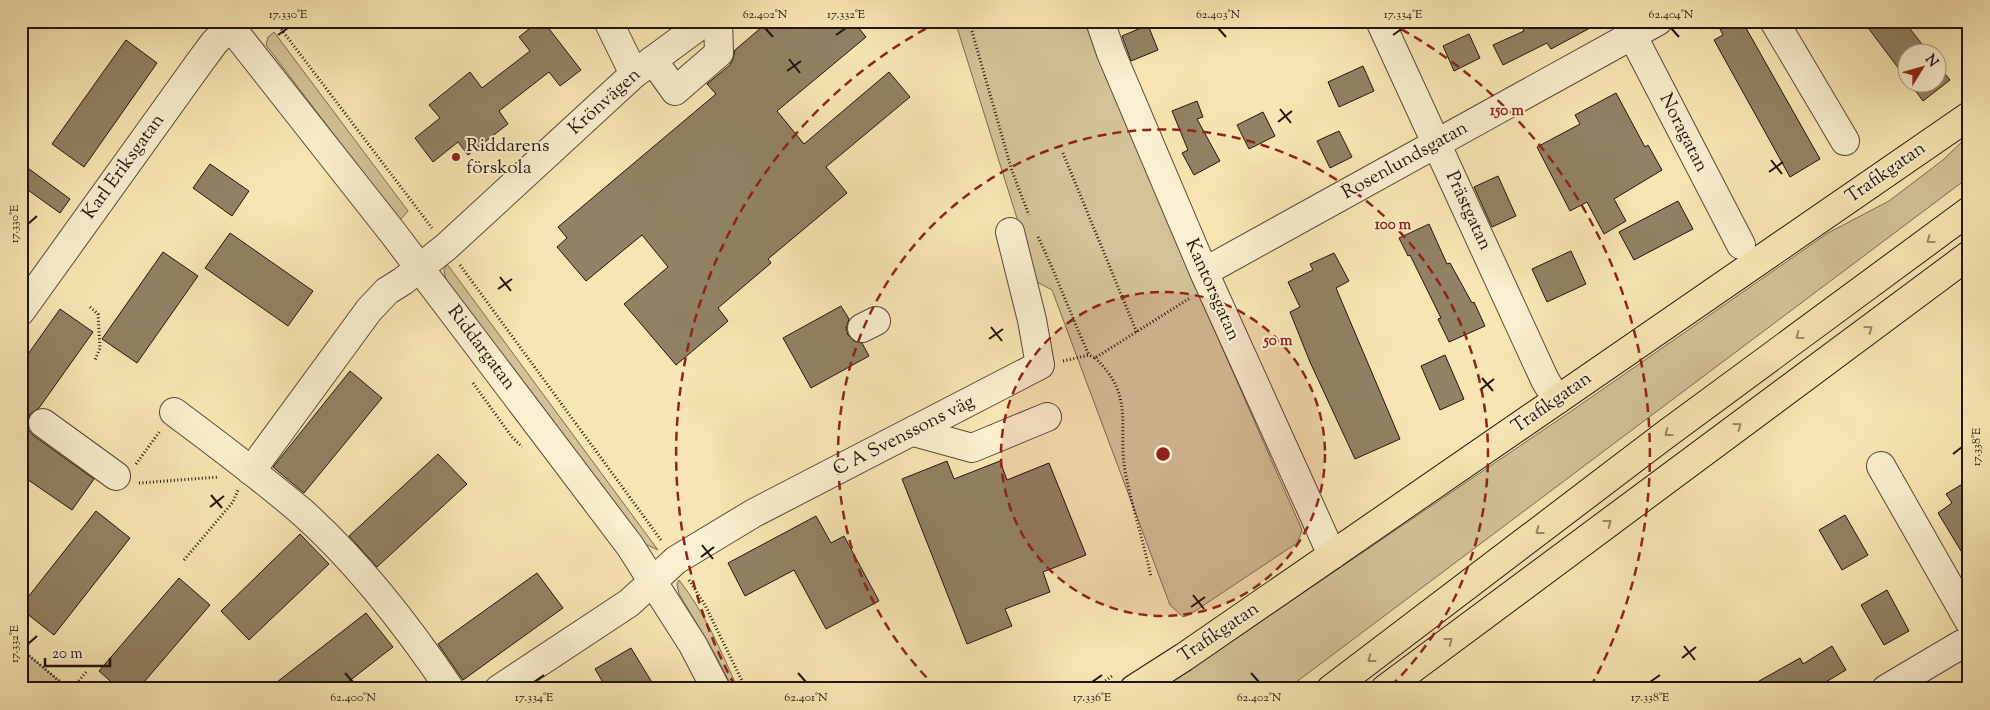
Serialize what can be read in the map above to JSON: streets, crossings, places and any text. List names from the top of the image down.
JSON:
{
  "streets": {
    "main road": ["Trafikgatan"],
    "street": [
      "Krönvägen",
      "Noragatan",
      "Rosenlundsgatan",
      "Karl Eriksgatan",
      "Prästgatan",
      "Kantorsgatan",
      "Riddargatan",
      "C A Svenssons väg"
    ]
  },
  "crossings": [
    ["Krönvägen", "Riddargatan"],
    ["Noragatan", "Rosenlundsgatan"],
    ["Rosenlundsgatan", "Prästgatan"],
    ["Rosenlundsgatan", "Kantorsgatan"],
    ["Karl Eriksgatan", "Riddargatan"],
    ["Trafikgatan", "Prästgatan"],
    ["Trafikgatan", "Kantorsgatan"],
    ["Riddargatan", "C A Svenssons väg"]
  ],
  "places": ["Riddarens förskola"],
  "scale_bar": "20 m",
  "north": "top right",
  "coordinates": [
    "17.330°E",
    "62.402°N",
    "17.332°E",
    "62.403°N",
    "17.334°E",
    "62.404°N",
    "17.338°E",
    "62.400°N",
    "62.401°N",
    "17.336°E"
  ],
  "rings": ["150 m", "100 m", "50 m"]
}
